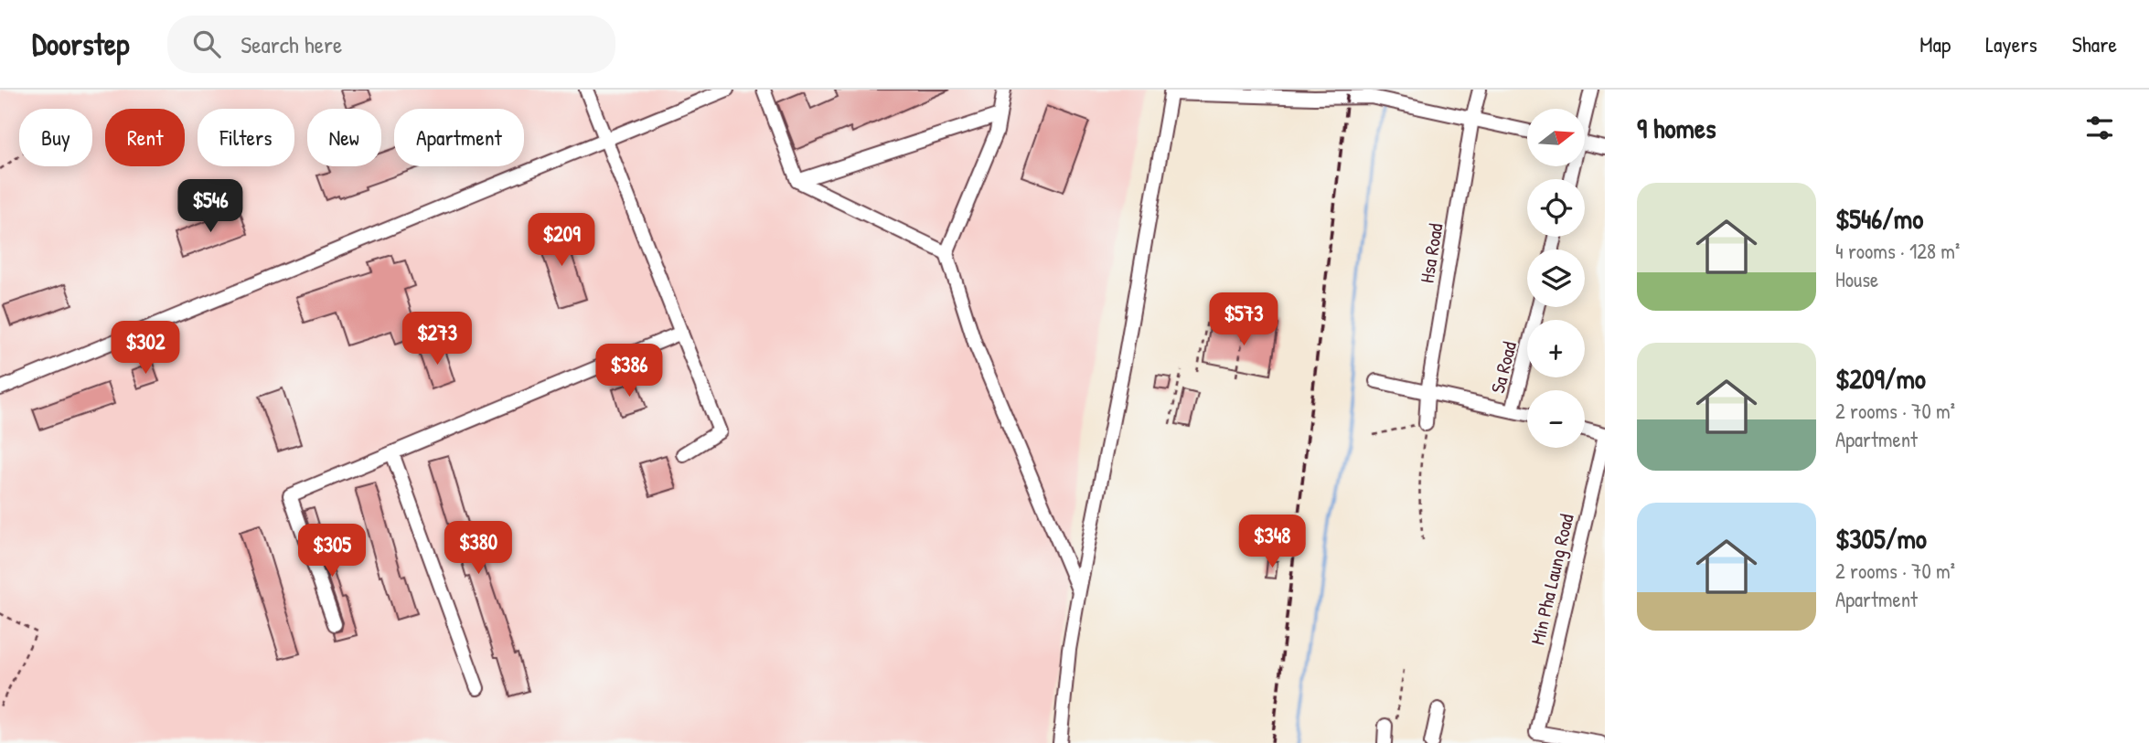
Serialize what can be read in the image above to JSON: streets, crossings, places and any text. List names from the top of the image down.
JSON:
{
  "streets": {
    "street": ["Hsa Road", "Sa Road", "Min Pha Laung Road"]
  },
  "north": "right",
  "page": {
    "header": "Doorstep",
    "search": "Search here",
    "nav": ["Map", "Layers", "Share"],
    "heading": "9 homes",
    "map_buttons": ["+", "−"],
    "chip": [
      "Buy",
      "Rent",
      "Filters",
      "New",
      "Apartment"
    ],
    "list": [
      {
        "name": "$546/mo",
        "note": "4 rooms · 128 m² · House"
      },
      {
        "name": "$209/mo",
        "note": "2 rooms · 70 m² · Apartment"
      },
      {
        "name": "$305/mo",
        "note": "2 rooms · 70 m² · Apartment"
      }
    ],
    "price": [
      "$546",
      "$209",
      "$573",
      "$273",
      "$302",
      "$386",
      "$348",
      "$380",
      "$305"
    ]
  }
}
